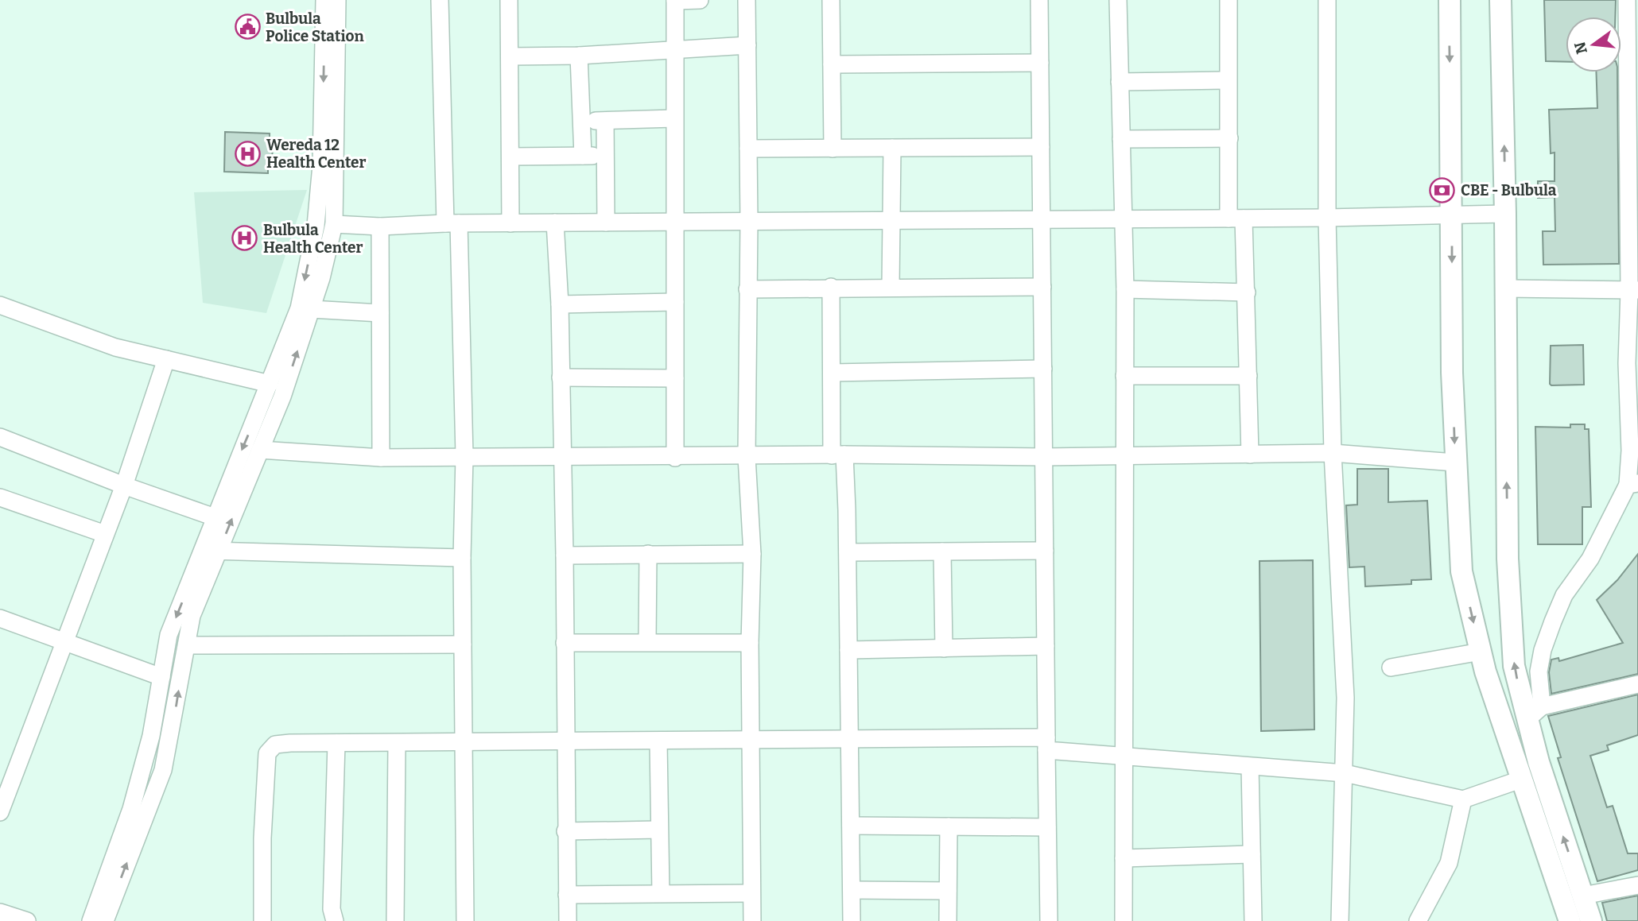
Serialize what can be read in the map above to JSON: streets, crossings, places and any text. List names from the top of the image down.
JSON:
{
  "places": {
    "public building": ["Bulbula Police Station"],
    "hospital": ["Wereda 12 Health Center", "Bulbula Health Center"],
    "bank": ["CBE - Bulbula"]
  },
  "north": "left"
}
